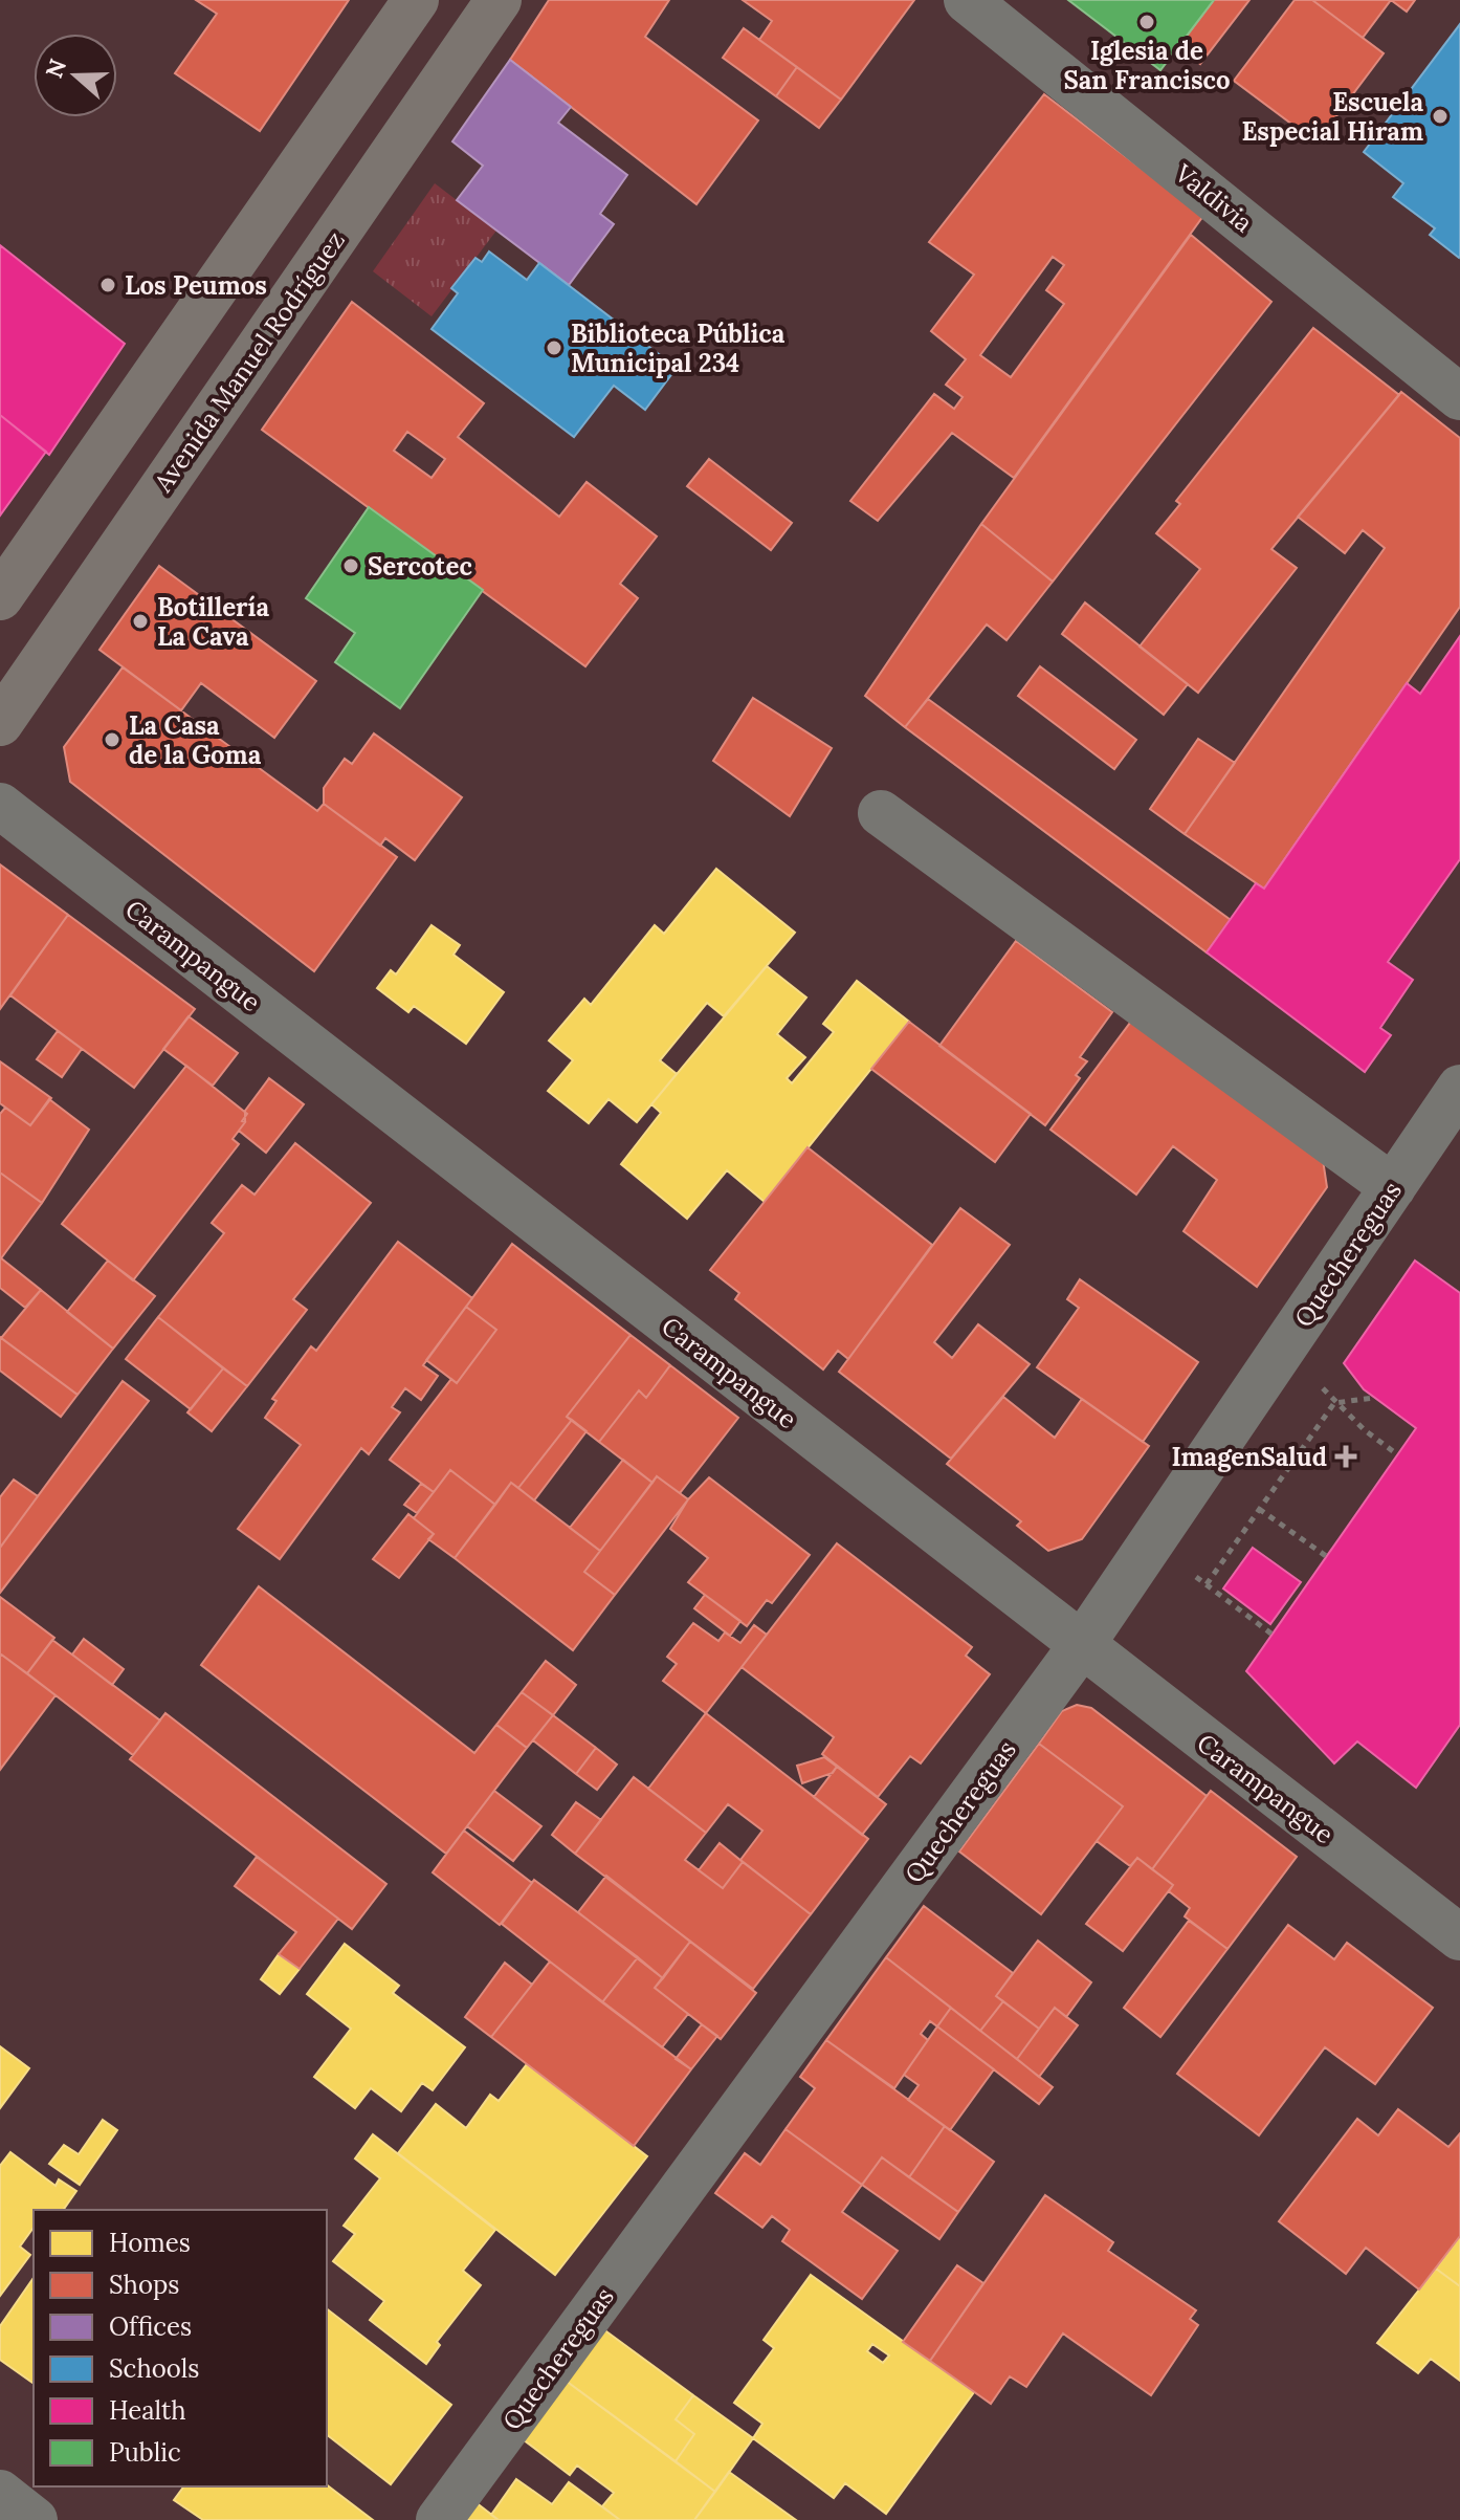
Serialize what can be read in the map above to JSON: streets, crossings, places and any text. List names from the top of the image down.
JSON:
{
  "streets": {
    "main road": ["Avenida Manuel Rodríguez"],
    "street": ["Valdivia", "Carampangue", "Quechereguas"]
  },
  "crossings": [
    ["Carampangue", "Quechereguas"]
  ],
  "places": {
    "other": [
      "Iglesia de San Francisco",
      "Escuela Especial Hiram",
      "Los Peumos",
      "Biblioteca Pública Municipal 234",
      "Sercotec",
      "Botillería La Cava",
      "La Casa de la Goma"
    ],
    "health": ["ImagenSalud"]
  },
  "legend": [
    "Homes",
    "Shops",
    "Offices",
    "Schools",
    "Health",
    "Public"
  ],
  "north": "left"
}
